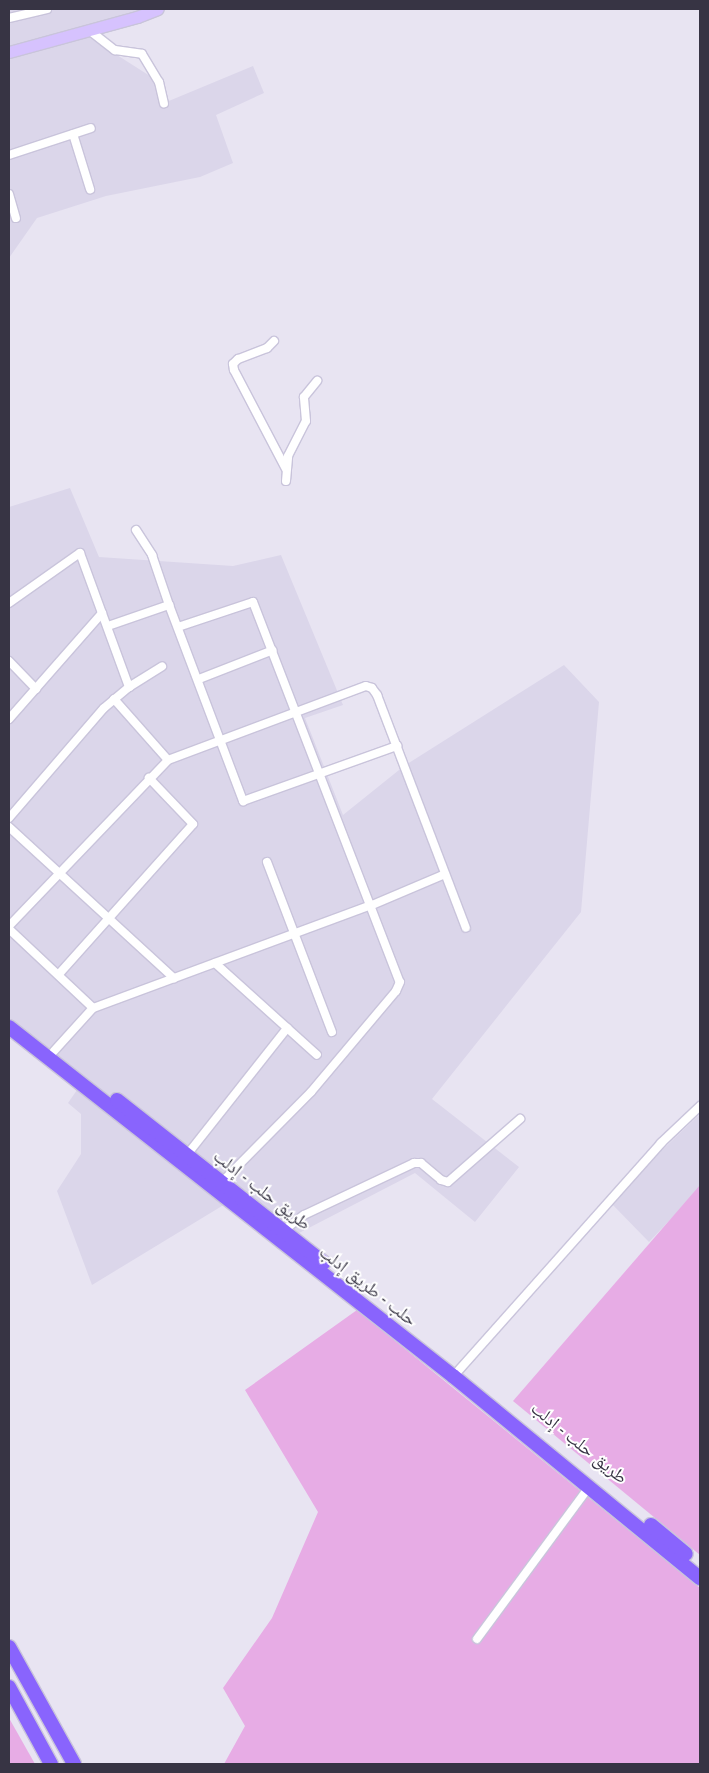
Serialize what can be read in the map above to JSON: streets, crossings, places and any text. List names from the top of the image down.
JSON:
{
  "streets": {
    "highway": ["طريق حلب - إدلب"]
  }
}
